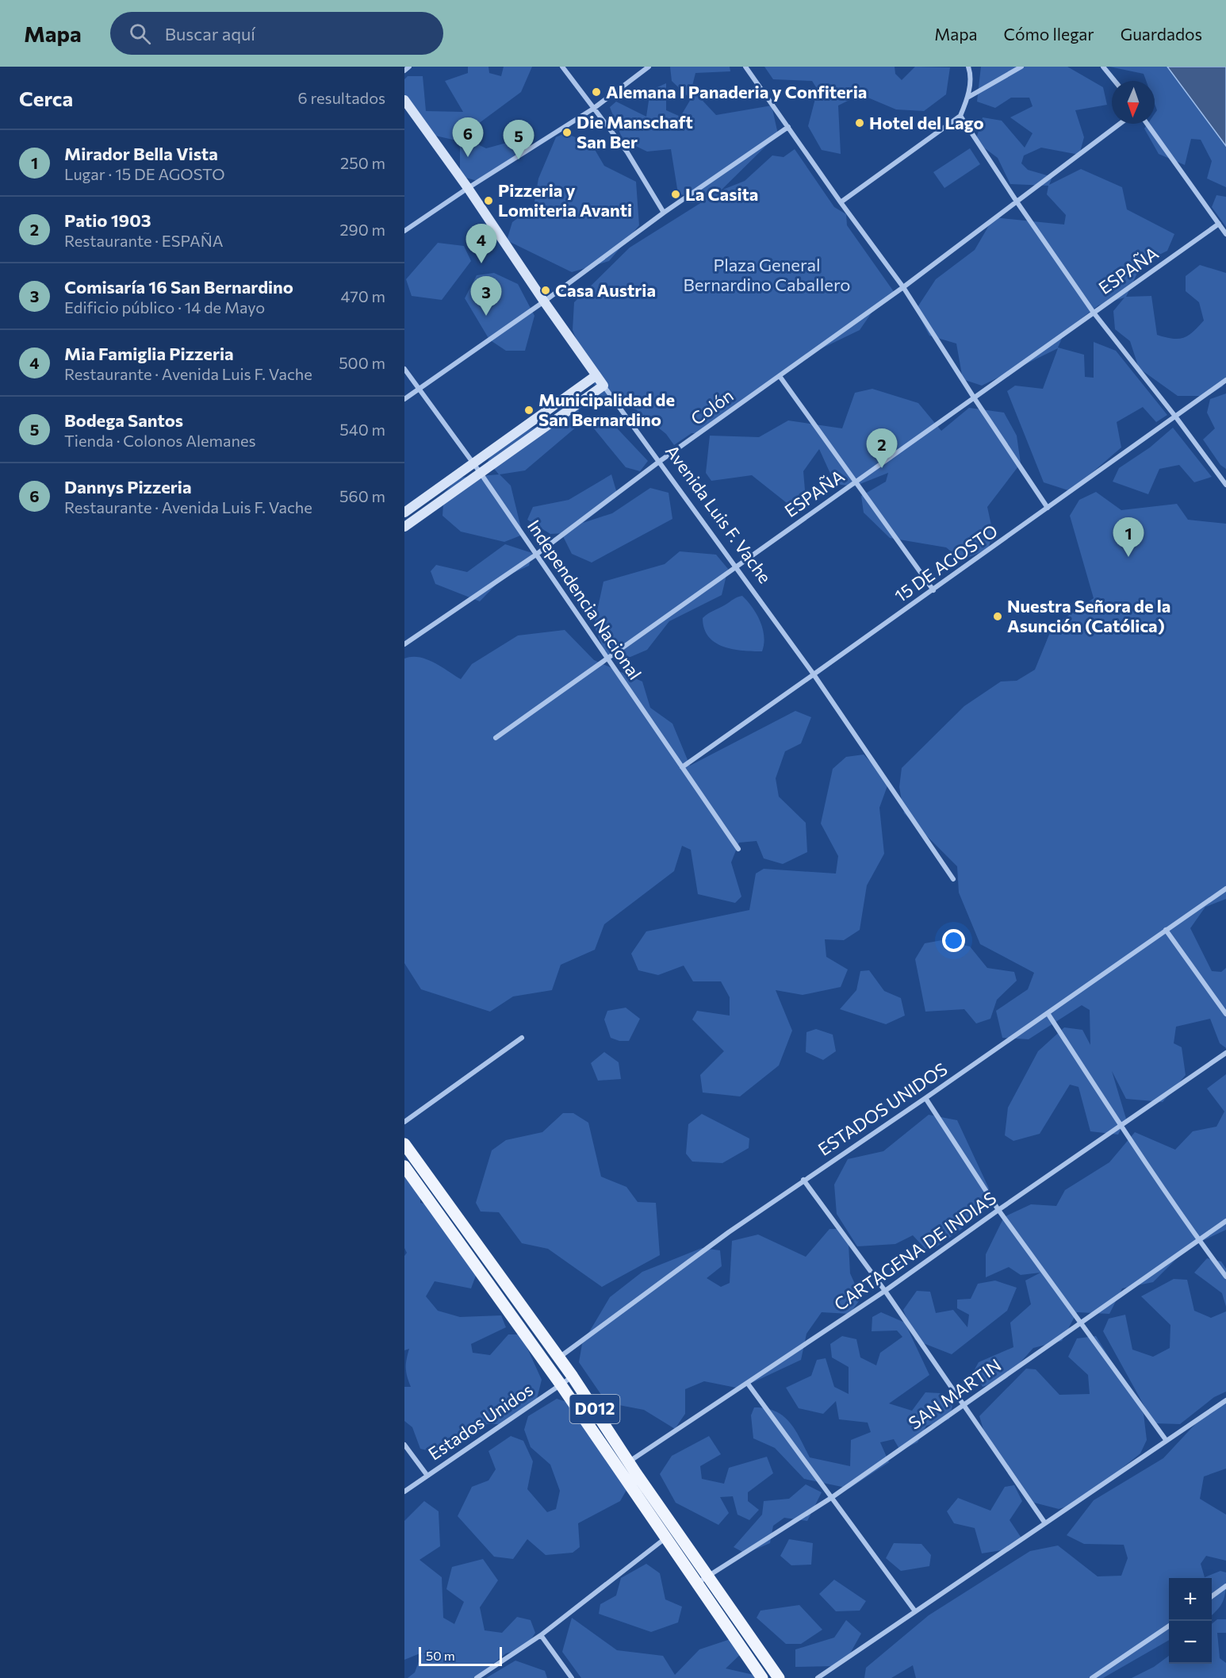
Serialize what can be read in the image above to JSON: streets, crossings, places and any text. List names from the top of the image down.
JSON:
{
  "streets": {
    "main road": ["D012"],
    "street": [
      "ESPAÑA",
      "Colón",
      "Avenida Luis F. Vache",
      "15 DE AGOSTO",
      "Independencia Nacional",
      "ESTADOS UNIDOS",
      "CARTAGENA DE INDIAS",
      "SAN MARTIN",
      "Estados Unidos"
    ]
  },
  "crossings": [
    ["ESPAÑA", "Avenida Luis F. Vache"],
    ["ESPAÑA", "Independencia Nacional"],
    ["Colón", "Avenida Luis F. Vache"],
    ["Colón", "Independencia Nacional"],
    ["Avenida Luis F. Vache", "15 DE AGOSTO"],
    ["15 DE AGOSTO", "Independencia Nacional"],
    ["ESTADOS UNIDOS", "D012"],
    ["CARTAGENA DE INDIAS", "D012"],
    ["SAN MARTIN", "D012"],
    ["D012", "Estados Unidos"]
  ],
  "parks": ["Plaza General Bernardino Caballero"],
  "places": [
    "Alemana I Panaderia y Confiteria",
    "Hotel del Lago",
    "Die Manschaft San Ber",
    "La Casita",
    "Pizzeria y Lomiteria Avanti",
    "Casa Austria",
    "Municipalidad de San Bernardino",
    "Nuestra Señora de la Asunción (Católica)"
  ],
  "scale_bar": "50 m",
  "north": "bottom",
  "page": {
    "header": "Mapa",
    "search": "Buscar aquí",
    "nav": ["Mapa", "Cómo llegar", "Guardados"],
    "heading": ["Cerca", "6 resultados"],
    "pins": [
      "6",
      "5",
      "4",
      "3",
      "2",
      "1"
    ],
    "list": [
      {
        "mark": "1",
        "name": "Mirador Bella Vista",
        "note": "Lugar · 15 DE AGOSTO",
        "value": "250 m"
      },
      {
        "mark": "2",
        "name": "Patio 1903",
        "note": "Restaurante · ESPAÑA",
        "value": "290 m"
      },
      {
        "mark": "3",
        "name": "Comisaría 16 San Bernardino",
        "note": "Edificio público · 14 de Mayo",
        "value": "470 m"
      },
      {
        "mark": "4",
        "name": "Mia Famiglia Pizzeria",
        "note": "Restaurante · Avenida Luis F. Vache",
        "value": "500 m"
      },
      {
        "mark": "5",
        "name": "Bodega Santos",
        "note": "Tienda · Colonos Alemanes",
        "value": "540 m"
      },
      {
        "mark": "6",
        "name": "Dannys Pizzeria",
        "note": "Restaurante · Avenida Luis F. Vache",
        "value": "560 m"
      }
    ],
    "map_buttons": ["+", "−"],
    "scale": "50 m"
  }
}
